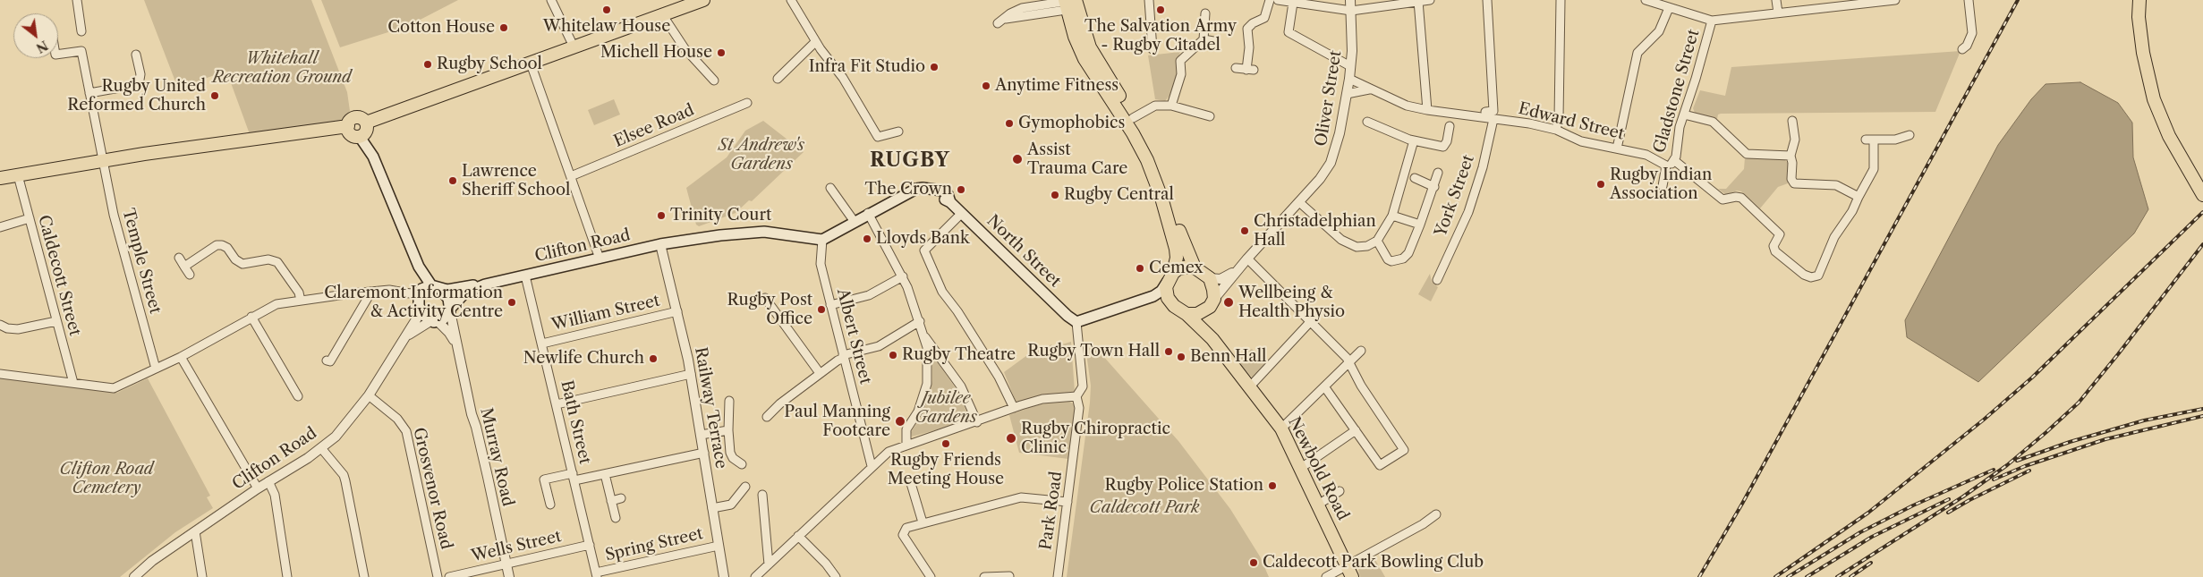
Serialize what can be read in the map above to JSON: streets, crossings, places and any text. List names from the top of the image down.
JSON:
{
  "streets": {
    "highway": ["Newbold Road"],
    "main road": ["Clifton Road", "North Street"],
    "street": [
      "Gladstone Street",
      "Oliver Street",
      "Edward Street",
      "Elsee Road",
      "York Street",
      "Temple Street",
      "Caldecott Street",
      "William Street",
      "Albert Street",
      "Railway Terrace",
      "Bath Street",
      "Murray Road",
      "Grosvenor Road",
      "Park Road",
      "Spring Street",
      "Wells Street"
    ]
  },
  "crossings": [
    ["Gladstone Street", "Edward Street"],
    ["Oliver Street", "Edward Street"],
    ["Oliver Street", "Newbold Road"],
    ["Edward Street", "York Street"],
    ["Clifton Road", "Albert Street"],
    ["Clifton Road", "Railway Terrace"],
    ["Clifton Road", "Bath Street"],
    ["Clifton Road", "Murray Road"],
    ["Clifton Road", "Grosvenor Road"],
    ["North Street", "Park Road"],
    ["William Street", "Railway Terrace"],
    ["William Street", "Bath Street"],
    ["Railway Terrace", "Spring Street"],
    ["Bath Street", "Spring Street"],
    ["Bath Street", "Wells Street"],
    ["Murray Road", "Wells Street"]
  ],
  "districts": ["RUGBY"],
  "parks": [
    "Whitehall Recreation Ground",
    "St Andrew's Gardens",
    "Jubilee Gardens",
    "Clifton Road Cemetery",
    "Caldecott Park"
  ],
  "places": [
    "Whitelaw House",
    "The Salvation Army - Rugby Citadel",
    "Cotton House",
    "Michell House",
    "Rugby School",
    "Infra Fit Studio",
    "Anytime Fitness",
    "Rugby United Reformed Church",
    "Gymophobics",
    "Assist Trauma Care",
    "Lawrence Sheriff School",
    "Rugby Indian Association",
    "The Crown",
    "Rugby Central",
    "Trinity Court",
    "Christadelphian Hall",
    "Lloyds Bank",
    "Cemex",
    "Claremont Information & Activity Centre",
    "Wellbeing & Health Physio",
    "Rugby Post Office",
    "Rugby Town Hall",
    "Rugby Theatre",
    "Benn Hall",
    "Newlife Church",
    "Paul Manning Footcare",
    "Rugby Chiropractic Clinic",
    "Rugby Friends Meeting House",
    "Rugby Police Station",
    "Caldecott Park Bowling Club"
  ],
  "north": "bottom right"
}
